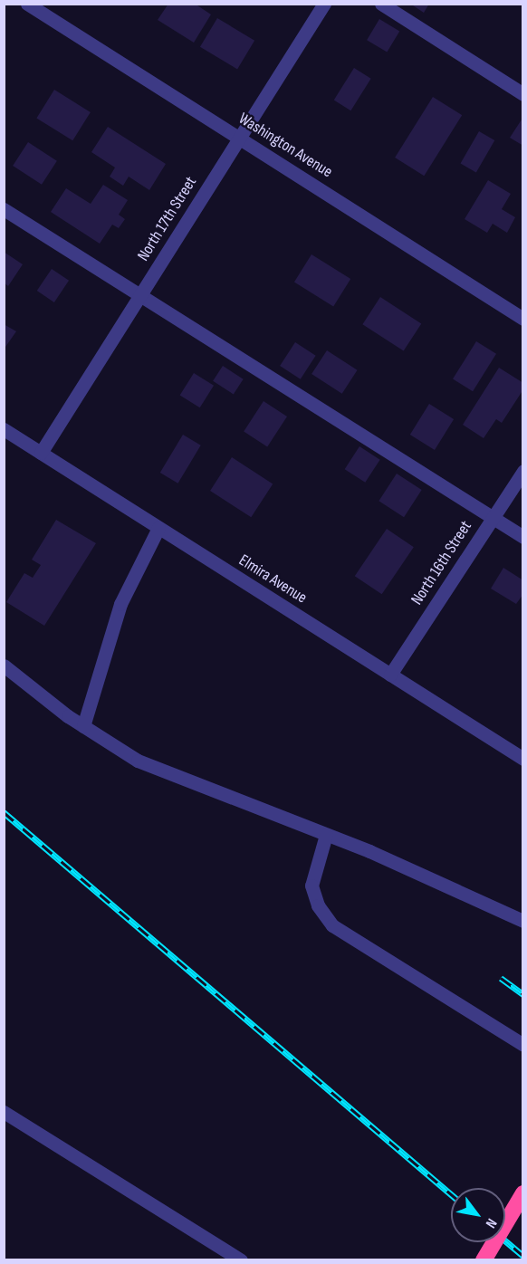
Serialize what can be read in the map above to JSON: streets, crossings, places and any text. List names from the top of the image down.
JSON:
{
  "streets": {
    "street": [
      "Washington Avenue",
      "North 17th Street",
      "North 16th Street",
      "Elmira Avenue"
    ]
  },
  "crossings": [
    ["Washington Avenue", "North 17th Street"],
    ["North 17th Street", "Elmira Avenue"],
    ["North 16th Street", "Elmira Avenue"]
  ],
  "north": "bottom right"
}
